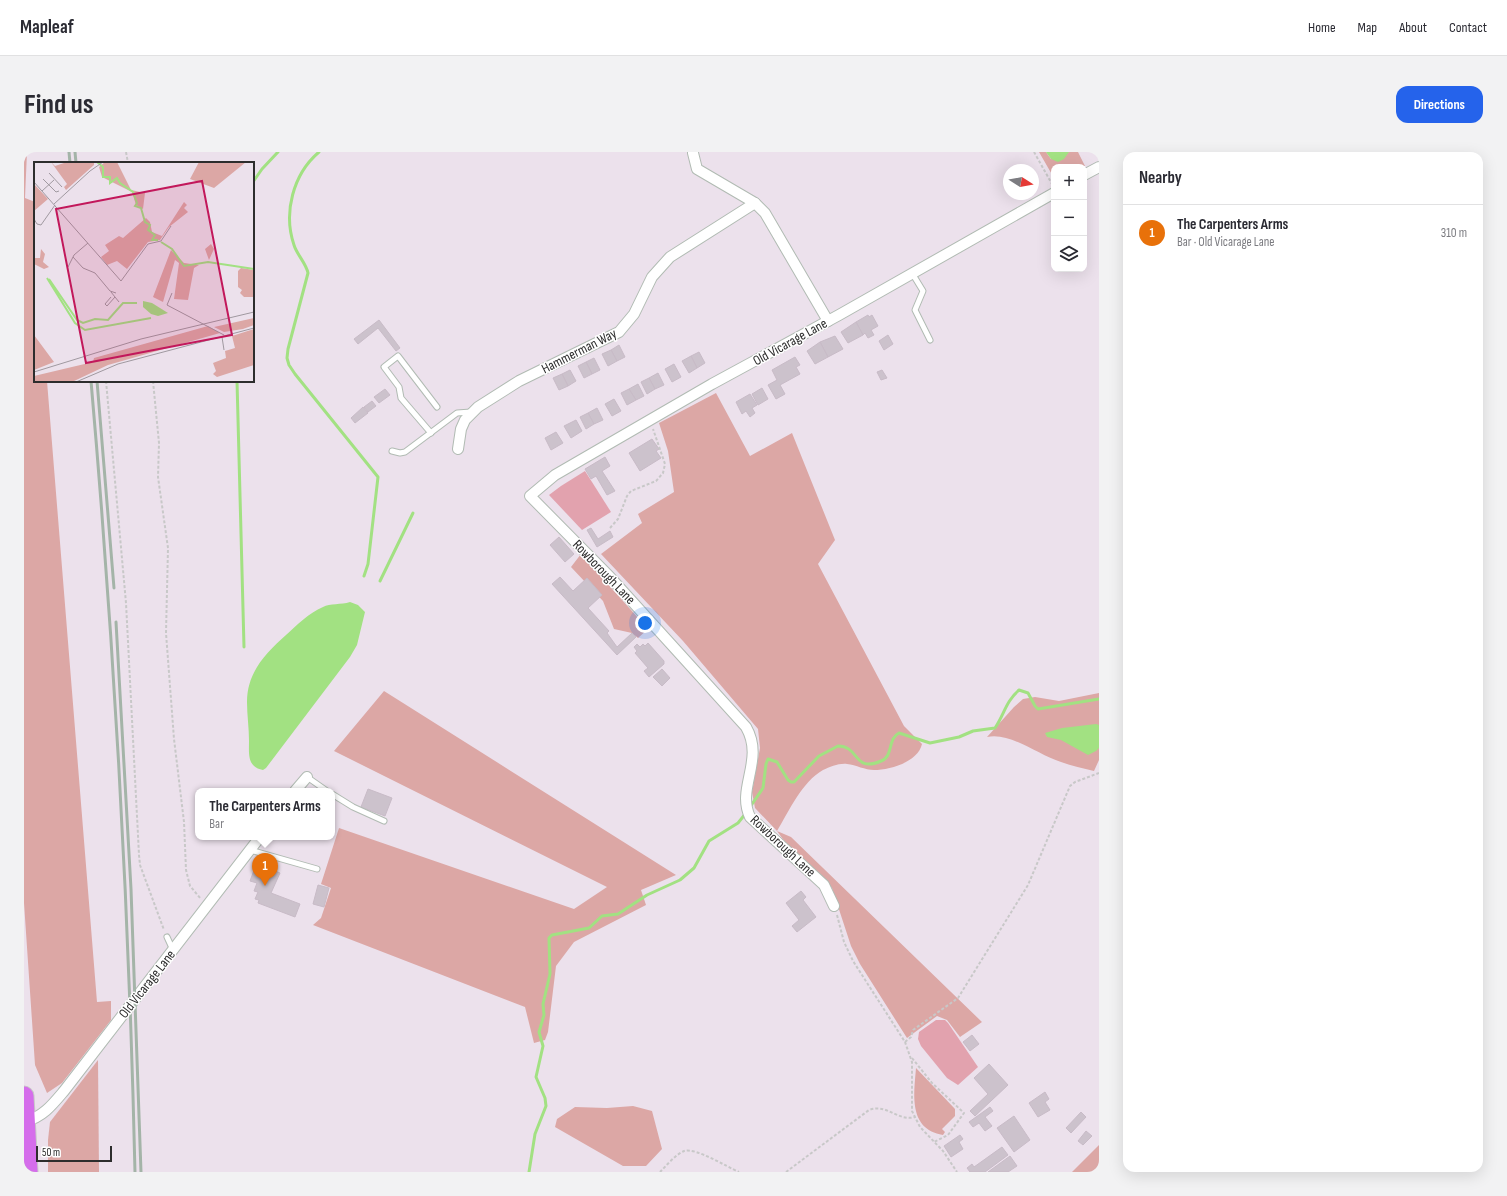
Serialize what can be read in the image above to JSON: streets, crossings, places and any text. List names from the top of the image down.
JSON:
{
  "streets": {
    "street": ["Old Vicarage Lane", "Hammerman Way", "Rowborough Lane"]
  },
  "crossings": [
    ["Old Vicarage Lane", "Rowborough Lane"]
  ],
  "scale_bar": "50 m",
  "north": "right",
  "page": {
    "header": "Mapleaf",
    "nav": [
      "Home",
      "Map",
      "About",
      "Contact"
    ],
    "buttons": "Directions",
    "title": "Find us",
    "heading": "Nearby",
    "map_buttons": ["+", "−"],
    "list": [
      {
        "mark": "1",
        "name": "The Carpenters Arms",
        "note": "Bar · Old Vicarage Lane",
        "value": "310 m"
      }
    ],
    "popup": ["The Carpenters Arms", "Bar"],
    "pins": "1",
    "scale": "50 m"
  }
}
